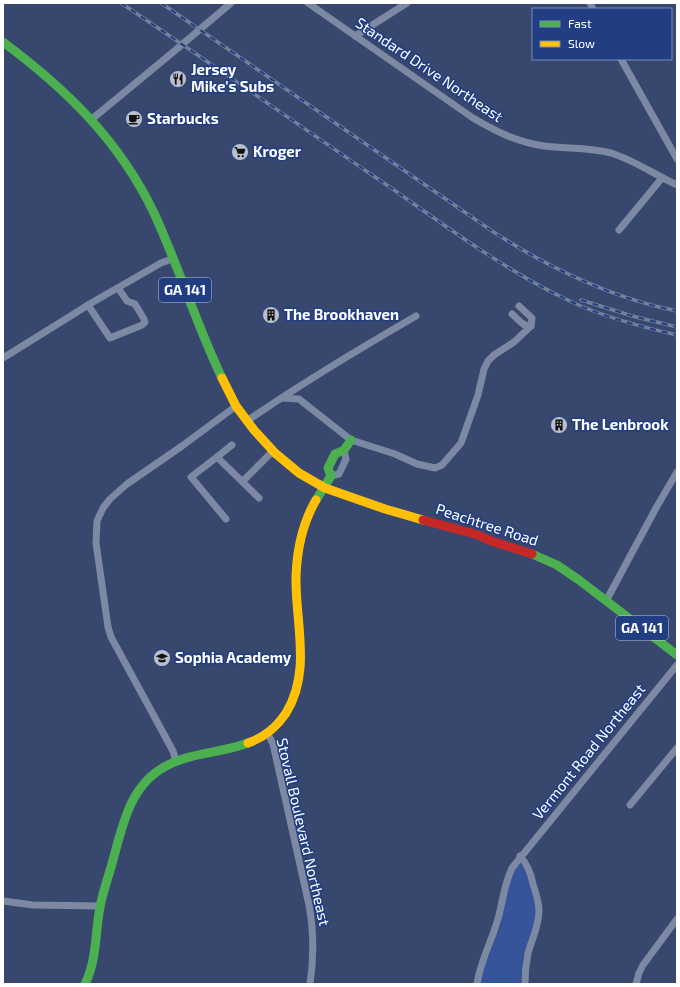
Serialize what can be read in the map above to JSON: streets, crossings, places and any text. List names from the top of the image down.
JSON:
{
  "streets": {
    "main road": ["GA 141", "Peachtree Road"],
    "street": ["Standard Drive Northeast", "Vermont Road Northeast", "Stovall Boulevard Northeast"]
  },
  "crossings": [
    ["GA 141", "Peachtree Road"]
  ],
  "places": {
    "restaurant": ["Jersey Mike's Subs"],
    "cafe": ["Starbucks"],
    "supermarket": ["Kroger"],
    "building": ["The Brookhaven", "The Lenbrook"],
    "school or university": ["Sophia Academy"]
  },
  "legend": ["Fast", "Slow"]
}
